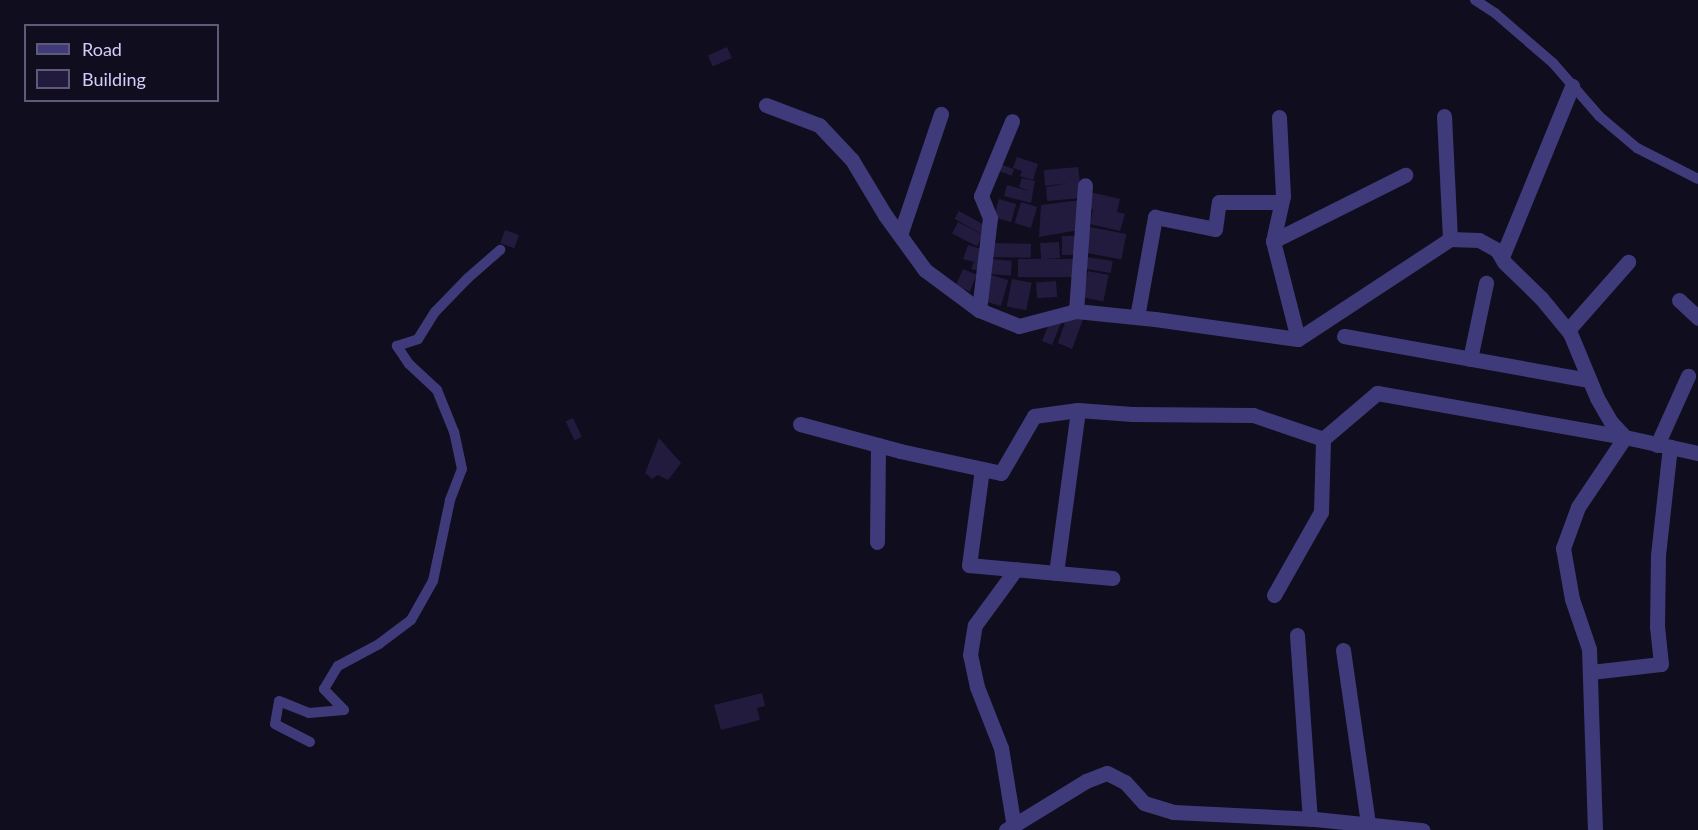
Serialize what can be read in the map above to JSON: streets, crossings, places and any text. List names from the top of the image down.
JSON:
{
  "legend": ["Road", "Building"]
}
